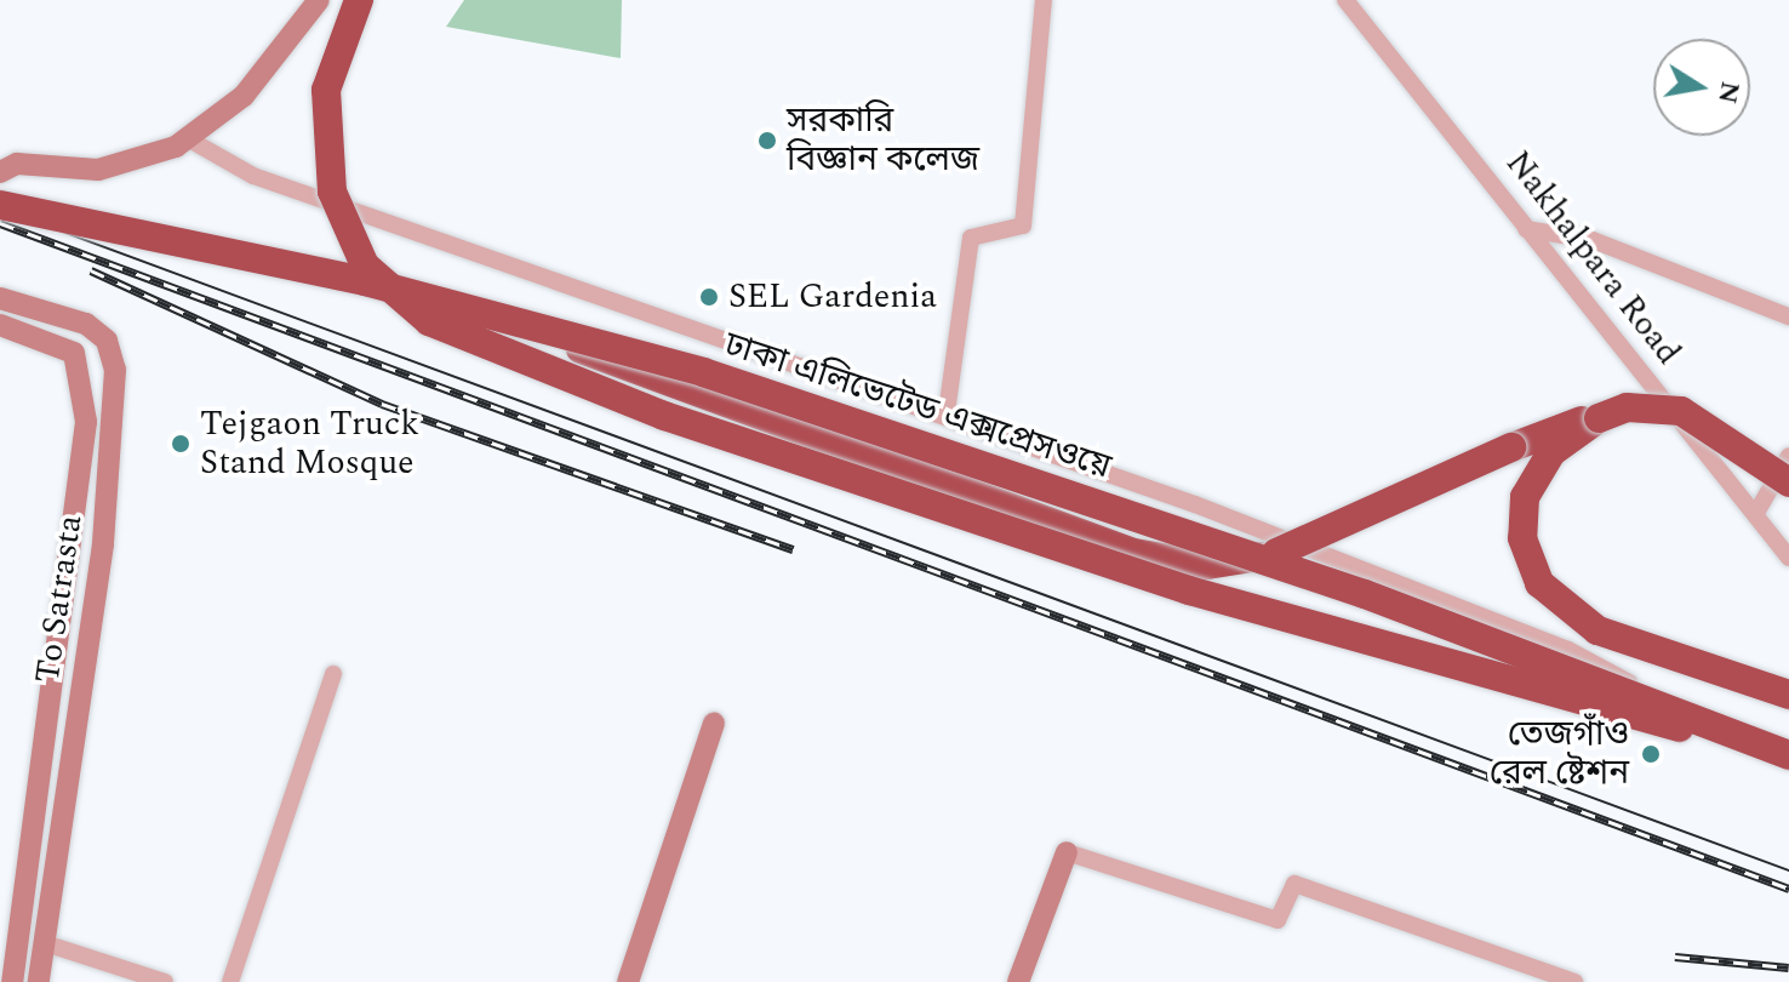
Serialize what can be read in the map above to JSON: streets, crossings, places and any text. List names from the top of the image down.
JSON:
{
  "streets": {
    "highway": ["ঢাকা এলিভেটেড এক্সপ্রেসওয়ে"],
    "street": ["Nakhalpara Road", "To Satrasta"]
  },
  "places": [
    "সরকারি বিজ্ঞান কলেজ",
    "SEL Gardenia",
    "Tejgaon Truck Stand Mosque",
    "তেজগাঁও রেল ষ্টেশন"
  ],
  "north": "right"
}
